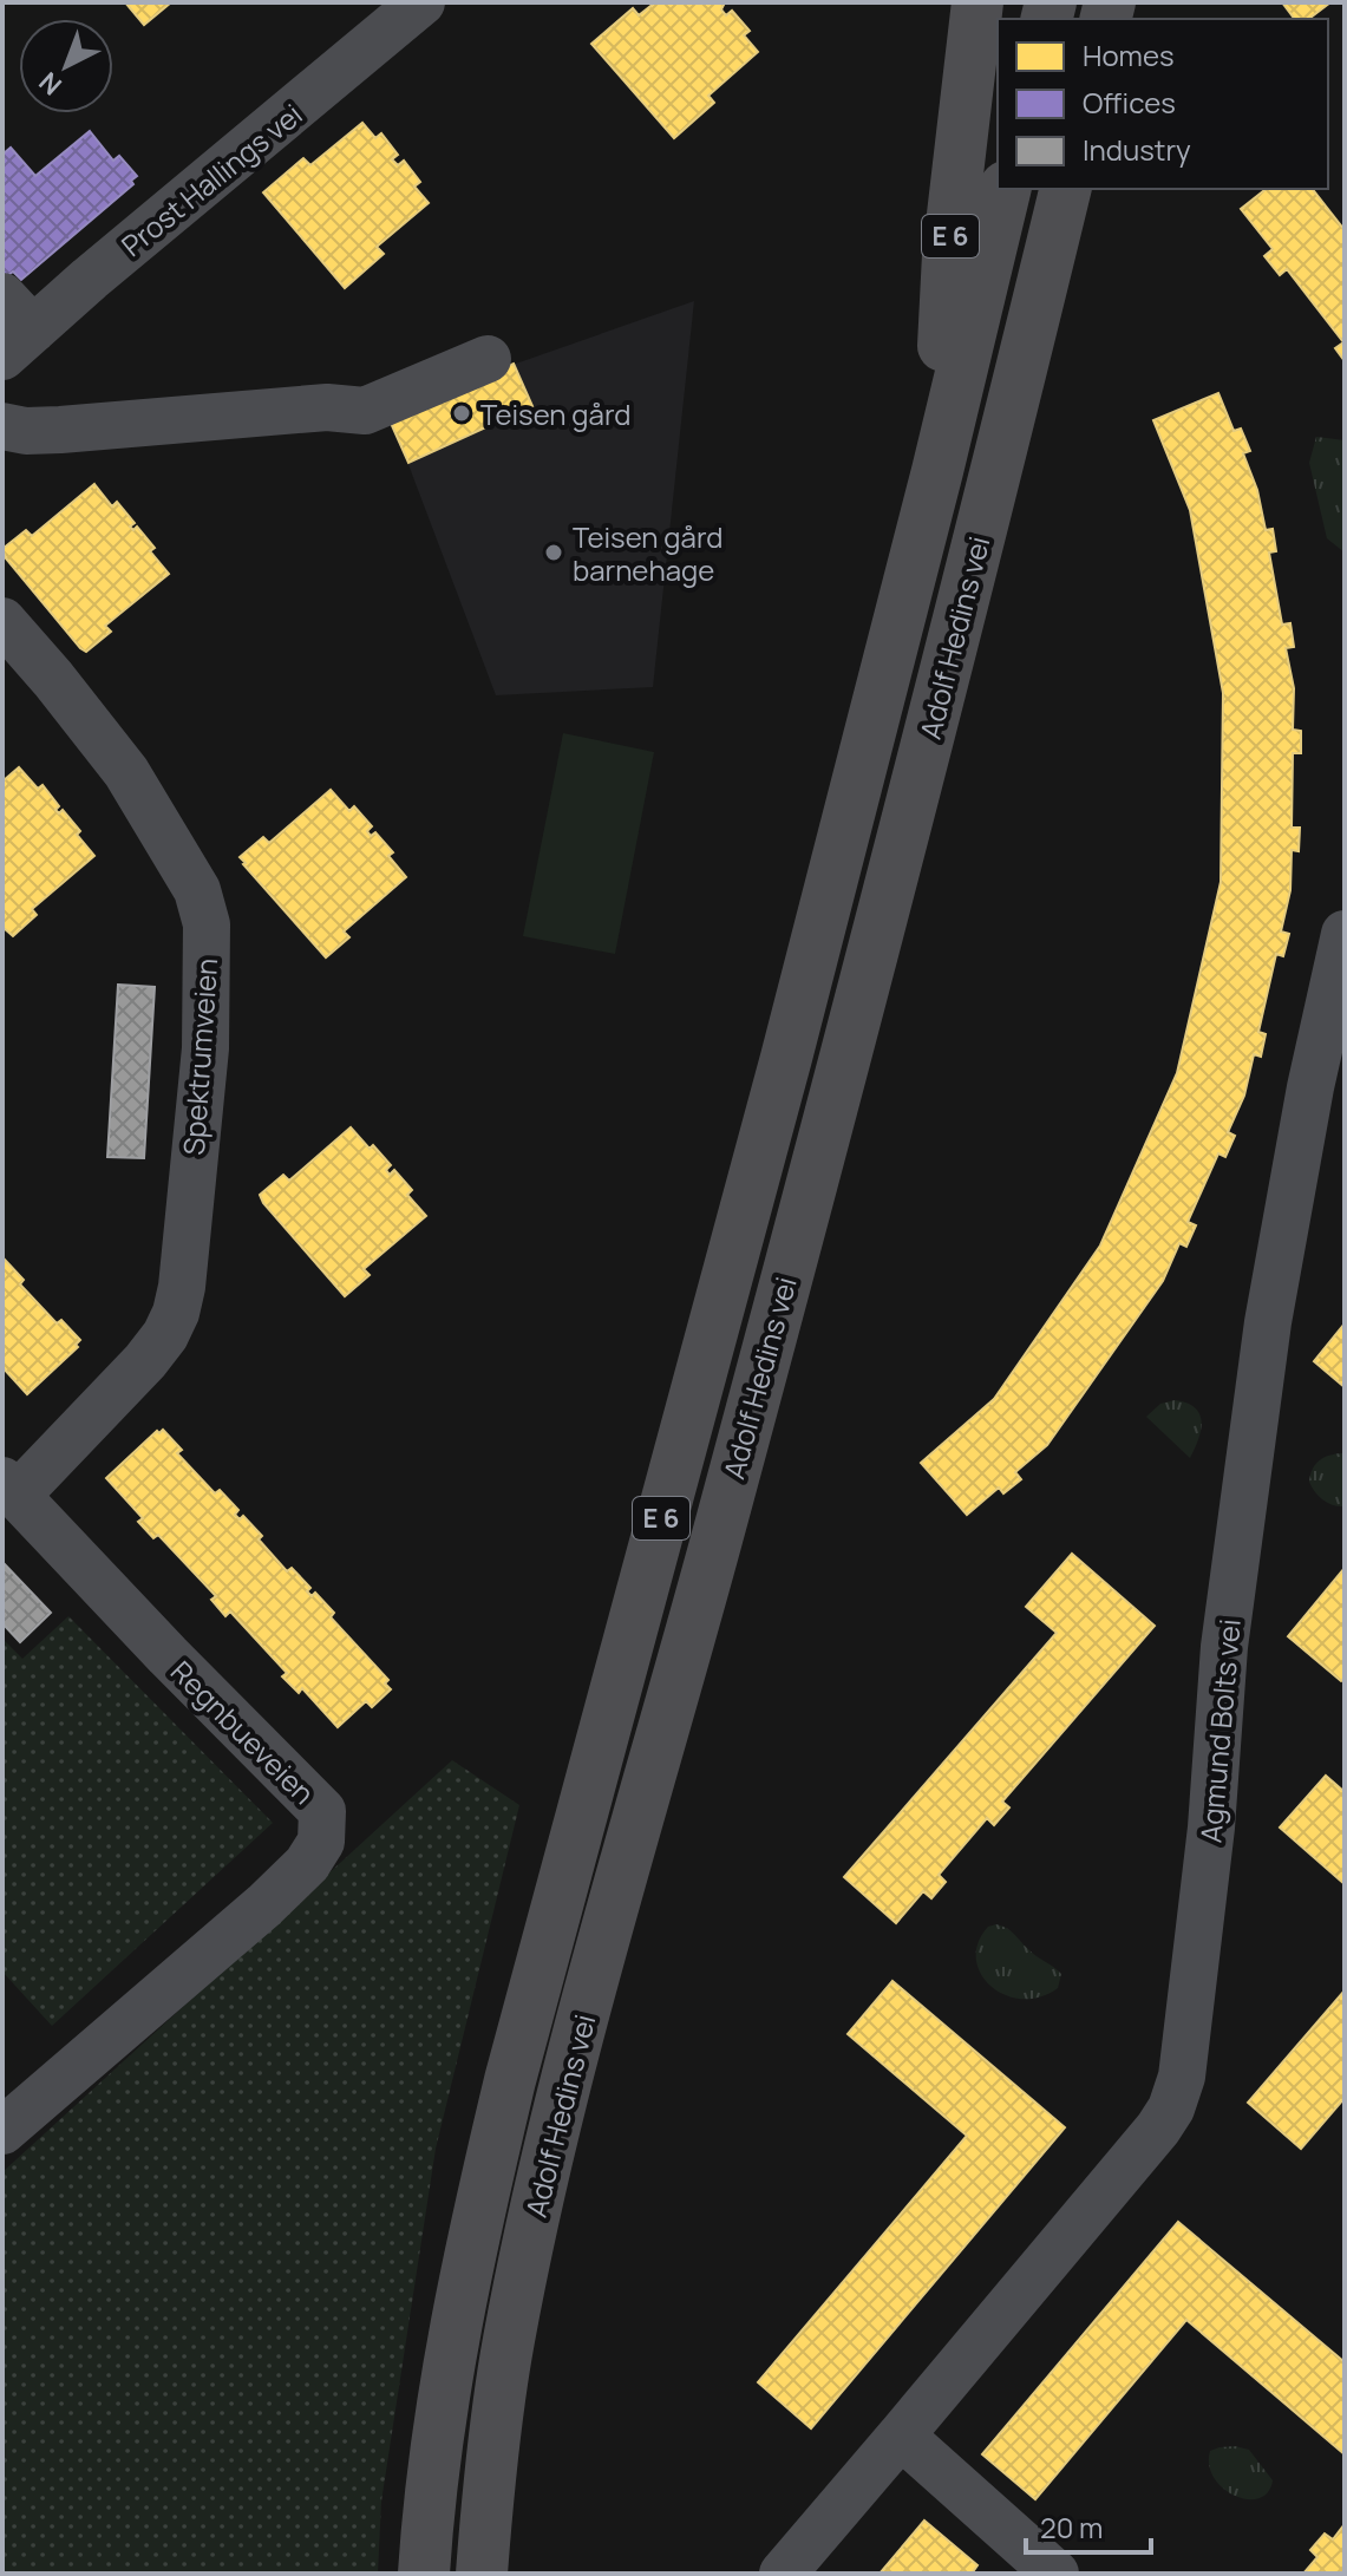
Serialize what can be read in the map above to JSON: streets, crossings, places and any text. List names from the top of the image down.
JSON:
{
  "streets": {
    "highway": ["E 6", "Adolf Hedins vei"],
    "street": [
      "Prost Hallings vei",
      "Spektrumveien",
      "Agmund Bolts vei",
      "Regnbueveien"
    ]
  },
  "crossings": [
    ["E 6", "Adolf Hedins vei"],
    ["Spektrumveien", "Regnbueveien"]
  ],
  "places": ["Teisen gård", "Teisen gård barnehage"],
  "legend": ["Homes", "Offices", "Industry"],
  "scale_bar": "20 m",
  "north": "bottom left"
}
